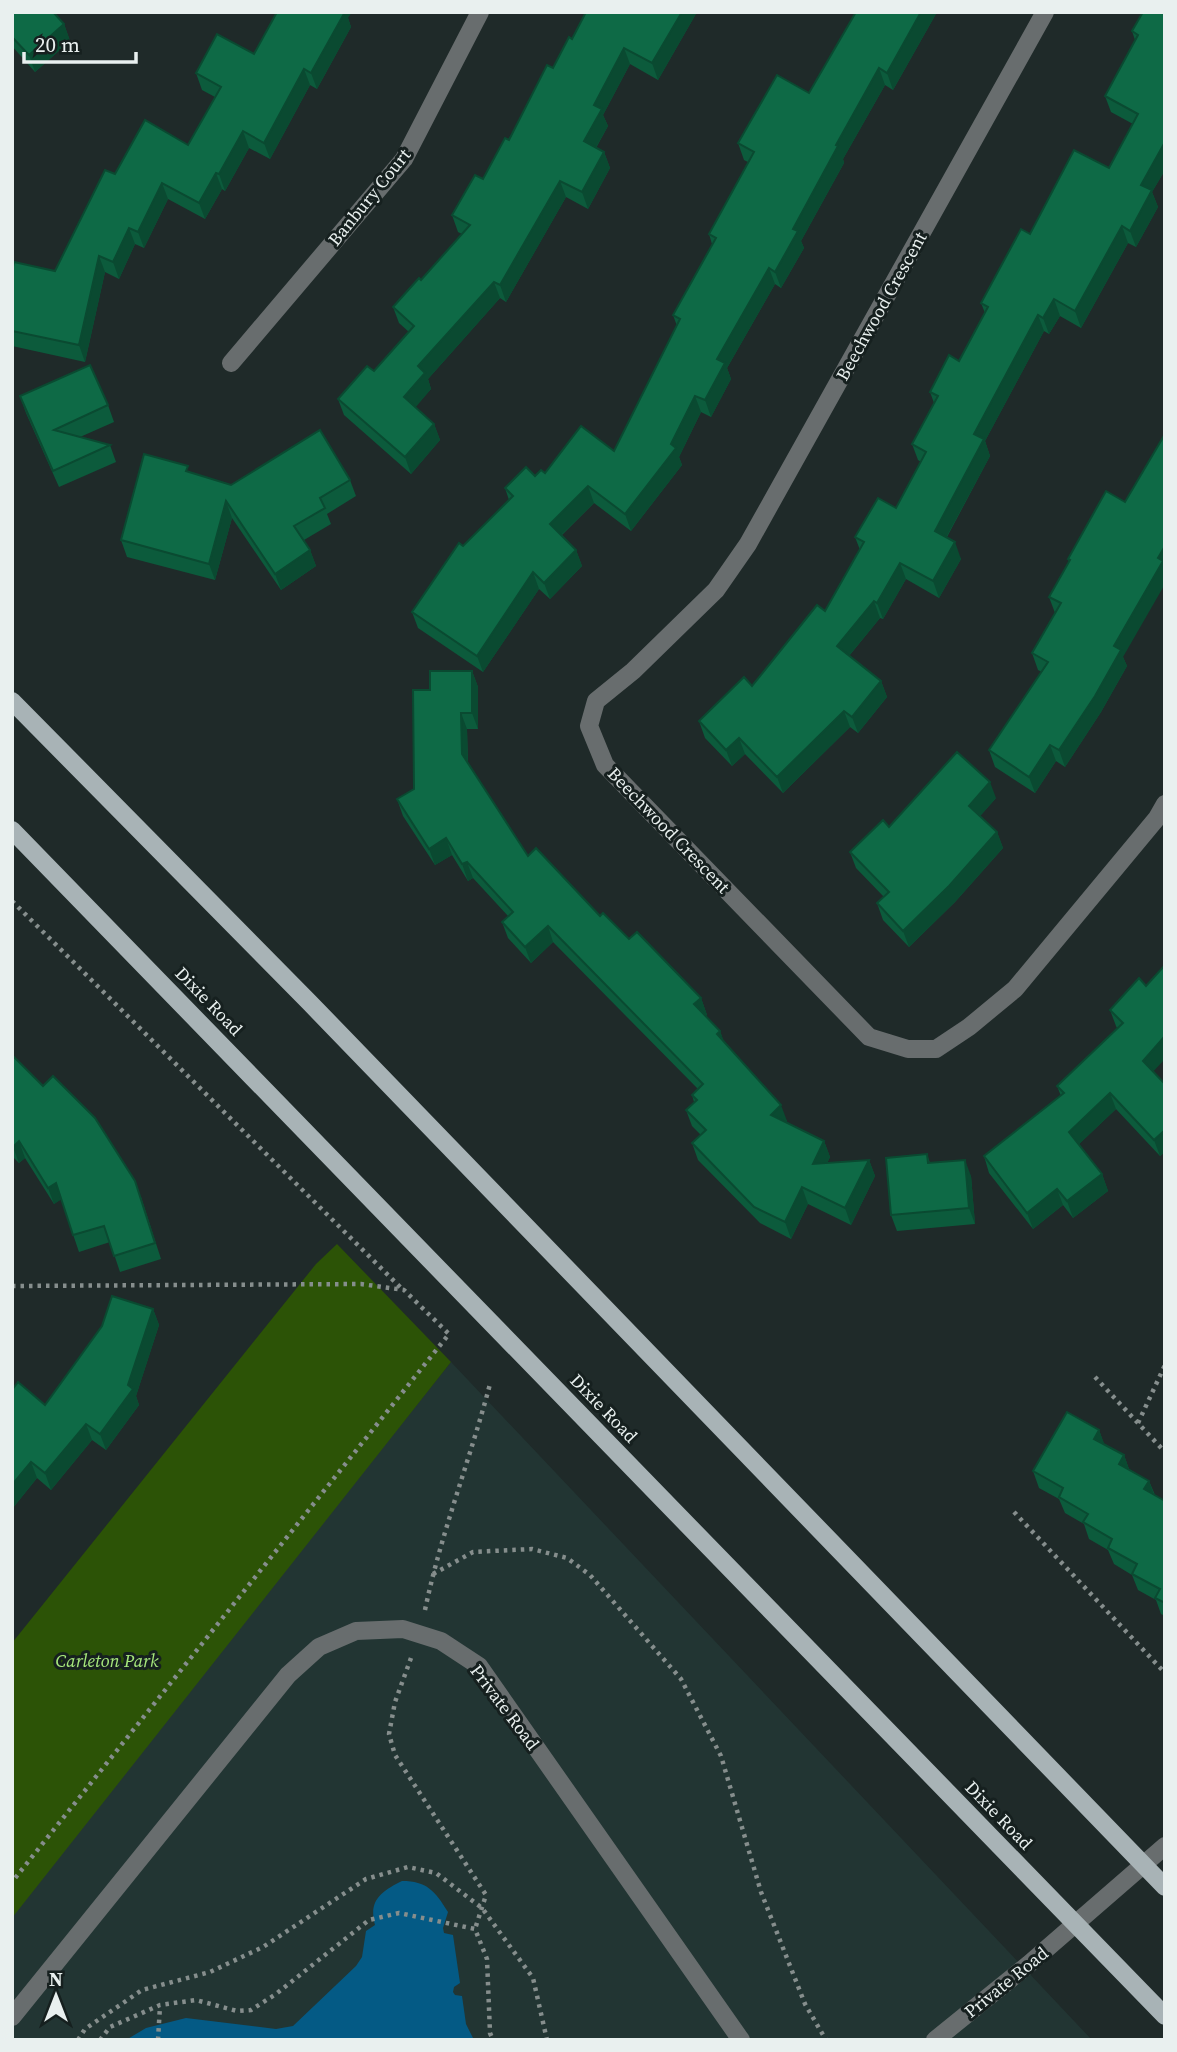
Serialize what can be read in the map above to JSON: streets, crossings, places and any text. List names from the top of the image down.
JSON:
{
  "streets": {
    "main road": ["Dixie Road"],
    "street": ["Banbury Court", "Beechwood Crescent", "Private Road"]
  },
  "crossings": [
    ["Dixie Road", "Private Road"]
  ],
  "parks": ["Carleton Park"],
  "scale_bar": "20 m",
  "north": "top"
}
